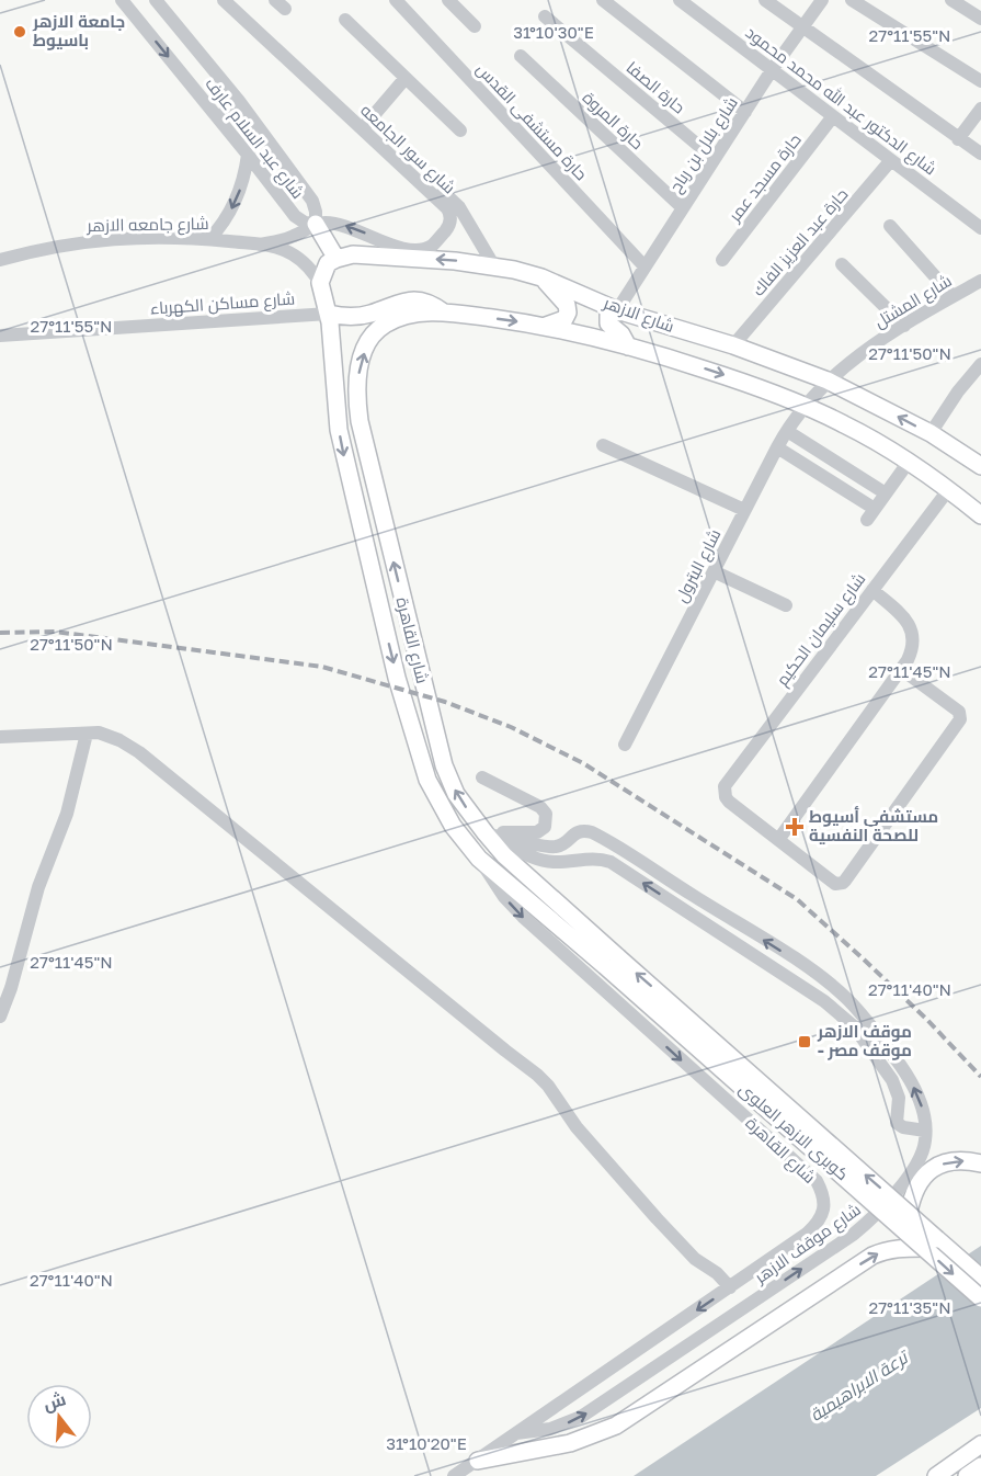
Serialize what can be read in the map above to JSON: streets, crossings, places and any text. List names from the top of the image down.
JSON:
{
  "streets": {
    "main road": ["شارع الازهر", "شارع القاهرة", "كوبرى الازهر العلوى"],
    "street": [
      "حارة الصفا",
      "شارع الدكتور عبد الله محمد محمود",
      "حارة المروة",
      "حارة مستشفى القدس",
      "شارع عبد السلام عارف",
      "شارع بلال بن رباح",
      "شارع سور الجامعه",
      "حارة مسجد عمر",
      "شارع جامعه الازهر",
      "حارة عبد العزيز الفاك",
      "شارع المشتل",
      "شارع مساكن الكهرباء",
      "شارع البترول",
      "شارع سليمان الحكيم",
      "شارع موقف الازهر"
    ]
  },
  "crossings": [
    ["حارة الصفا", "شارع بلال بن رباح"],
    ["شارع الدكتور عبد الله محمد محمود", "شارع بلال بن رباح"],
    ["شارع الدكتور عبد الله محمد محمود", "حارة مسجد عمر"],
    ["شارع الدكتور عبد الله محمد محمود", "حارة عبد العزيز الفاك"],
    ["حارة المروة", "شارع بلال بن رباح"],
    ["حارة مستشفى القدس", "شارع بلال بن رباح"],
    ["شارع عبد السلام عارف", "شارع سور الجامعه"],
    ["شارع عبد السلام عارف", "شارع جامعه الازهر"],
    ["شارع بلال بن رباح", "شارع الازهر"],
    ["شارع سور الجامعه", "شارع جامعه الازهر"],
    ["شارع سور الجامعه", "شارع الازهر"],
    ["حارة عبد العزيز الفاك", "شارع الازهر"],
    ["شارع المشتل", "شارع الازهر"],
    ["شارع المشتل", "شارع البترول"],
    ["شارع مساكن الكهرباء", "شارع القاهرة"],
    ["شارع الازهر", "شارع البترول"],
    ["شارع الازهر", "شارع سليمان الحكيم"],
    ["شارع الازهر", "شارع القاهرة"],
    ["شارع القاهرة", "كوبرى الازهر العلوى"],
    ["شارع القاهرة", "شارع موقف الازهر"]
  ],
  "water": ["ترعة الابراهيمية"],
  "places": {
    "other": ["جامعة الازهر باسيوط"],
    "health": ["مستشفى أسيوط للصحة النفسية"],
    "transit": ["موقف الازهر - موقف مصر"]
  },
  "north": "top",
  "coordinates": [
    "31°10'30\"E",
    "27°11'55\"N",
    "27°11'50\"N",
    "27°11'45\"N",
    "27°11'40\"N",
    "27°11'35\"N",
    "31°10'20\"E"
  ]
}
